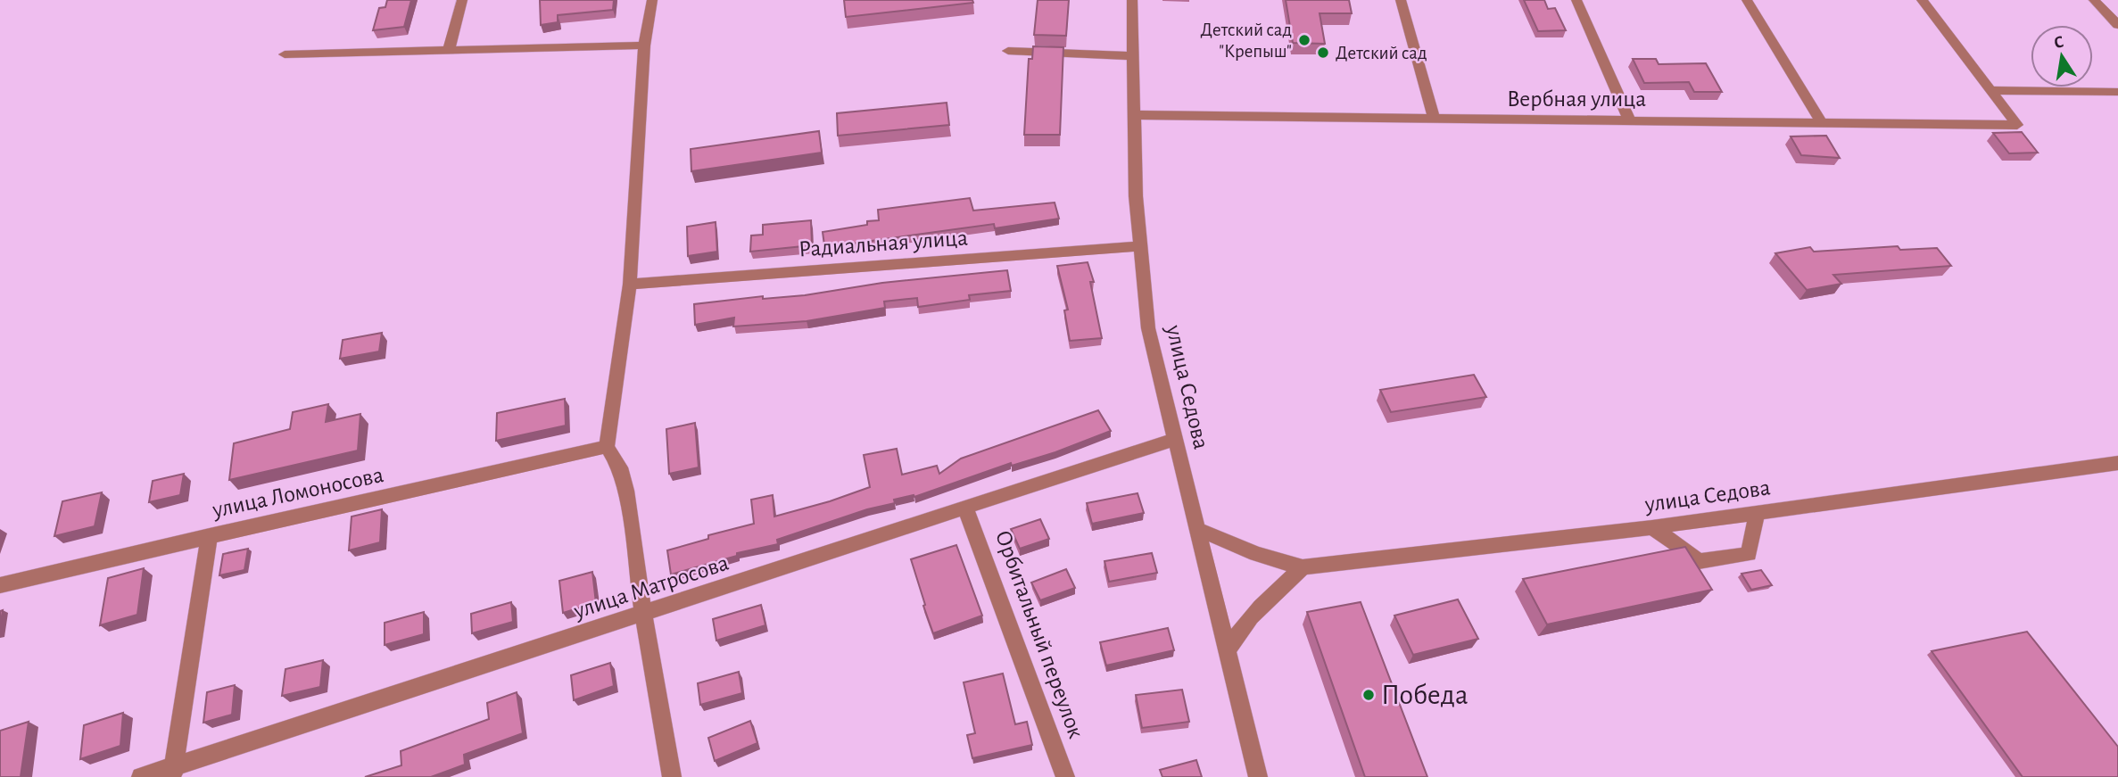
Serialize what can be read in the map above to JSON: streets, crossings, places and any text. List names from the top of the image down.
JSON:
{
  "streets": {
    "street": [
      "Вербная улица",
      "Радиальная улица",
      "улица Седова",
      "улица Ломоносова",
      "улица Матросова",
      "Орбитальный переулок"
    ]
  },
  "crossings": [
    ["Вербная улица", "улица Седова"],
    ["Радиальная улица", "улица Седова"],
    ["улица Седова", "улица Матросова"],
    ["улица Матросова", "Орбитальный переулок"]
  ],
  "places": ["Детский сад \"Крепыш\"", "Детский сад", "Победа"],
  "north": "top"
}
